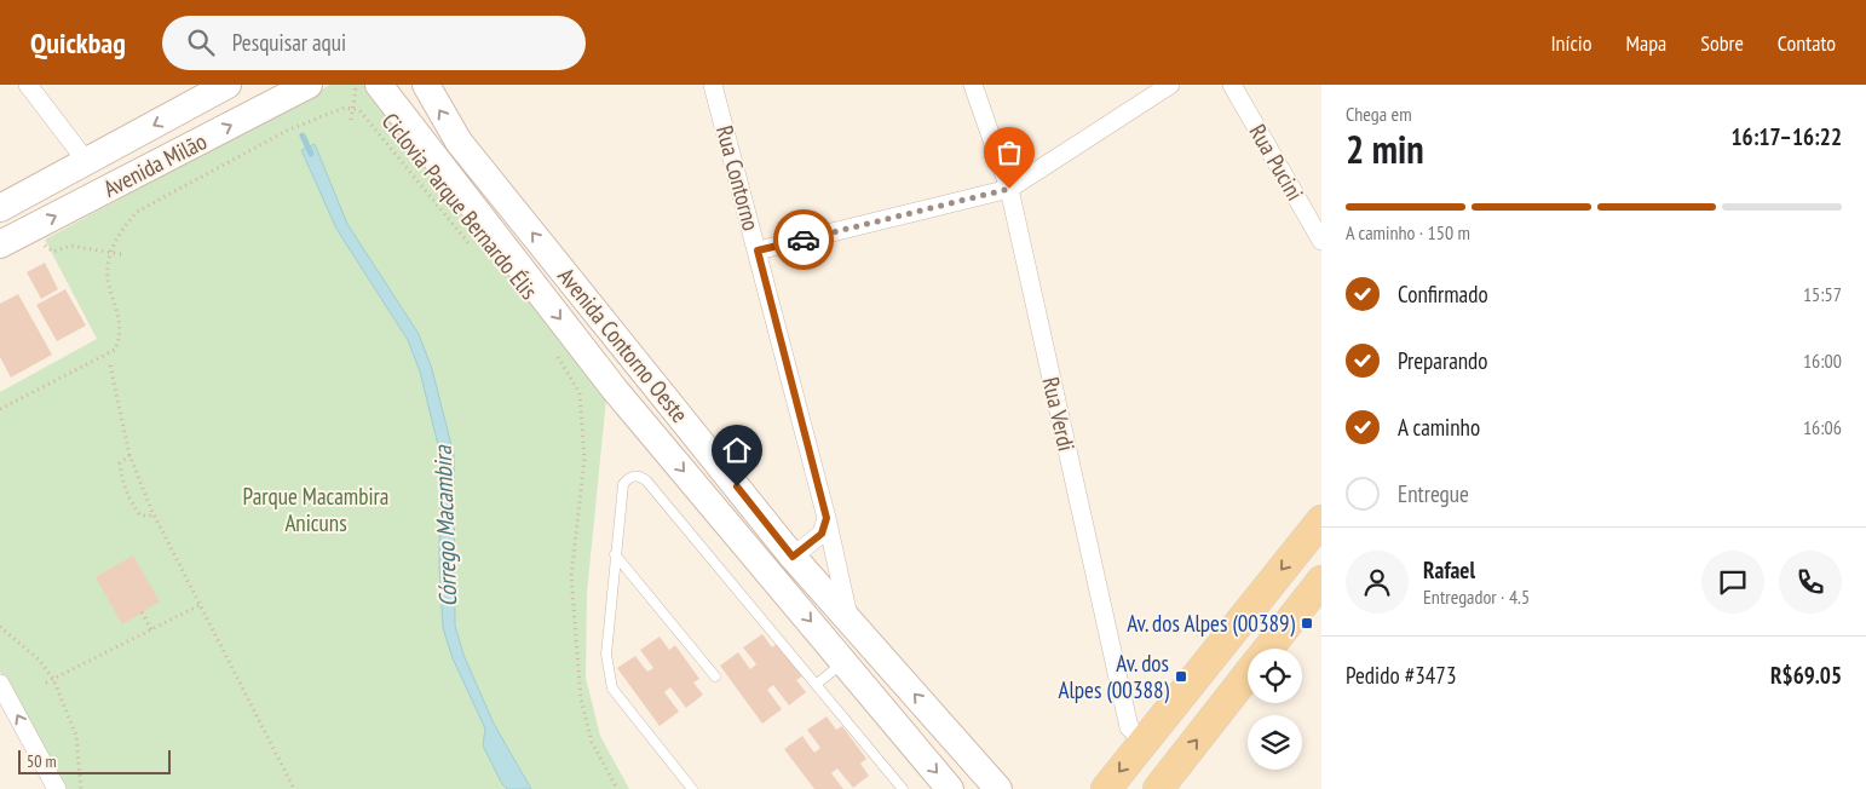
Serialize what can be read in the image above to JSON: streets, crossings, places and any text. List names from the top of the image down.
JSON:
{
  "streets": {
    "main road": ["Avenida Milão", "Avenida Contorno Oeste"],
    "street": ["Rua Pucini", "Rua Contorno", "Rua Verdi"],
    "path": ["Ciclovia Parque Bernardo Élis"]
  },
  "crossings": [
    ["Rua Contorno", "Avenida Contorno Oeste"]
  ],
  "water": ["Córrego Macambira"],
  "parks": ["Parque Macambira Anicuns"],
  "places": {
    "transit": ["Av. dos Alpes (00389)", "Av. dos Alpes (00388)"]
  },
  "scale_bar": "50 m",
  "page": {
    "header": "Quickbag",
    "search": "Pesquisar aqui",
    "nav": [
      "Início",
      "Mapa",
      "Sobre",
      "Contato"
    ],
    "heading": ["2 min", "Chega em", "16:17–16:22"],
    "panel": [
      "Rafael",
      "Entregador · 4.5",
      "Pedido #3473",
      "R$69.05"
    ],
    "bar": "A caminho · 150 m",
    "list": [
      ["Confirmado", "15:57"],
      ["Preparando", "16:00"],
      ["A caminho", "16:06"],
      "Entregue"
    ],
    "scale": "50 m"
  }
}
